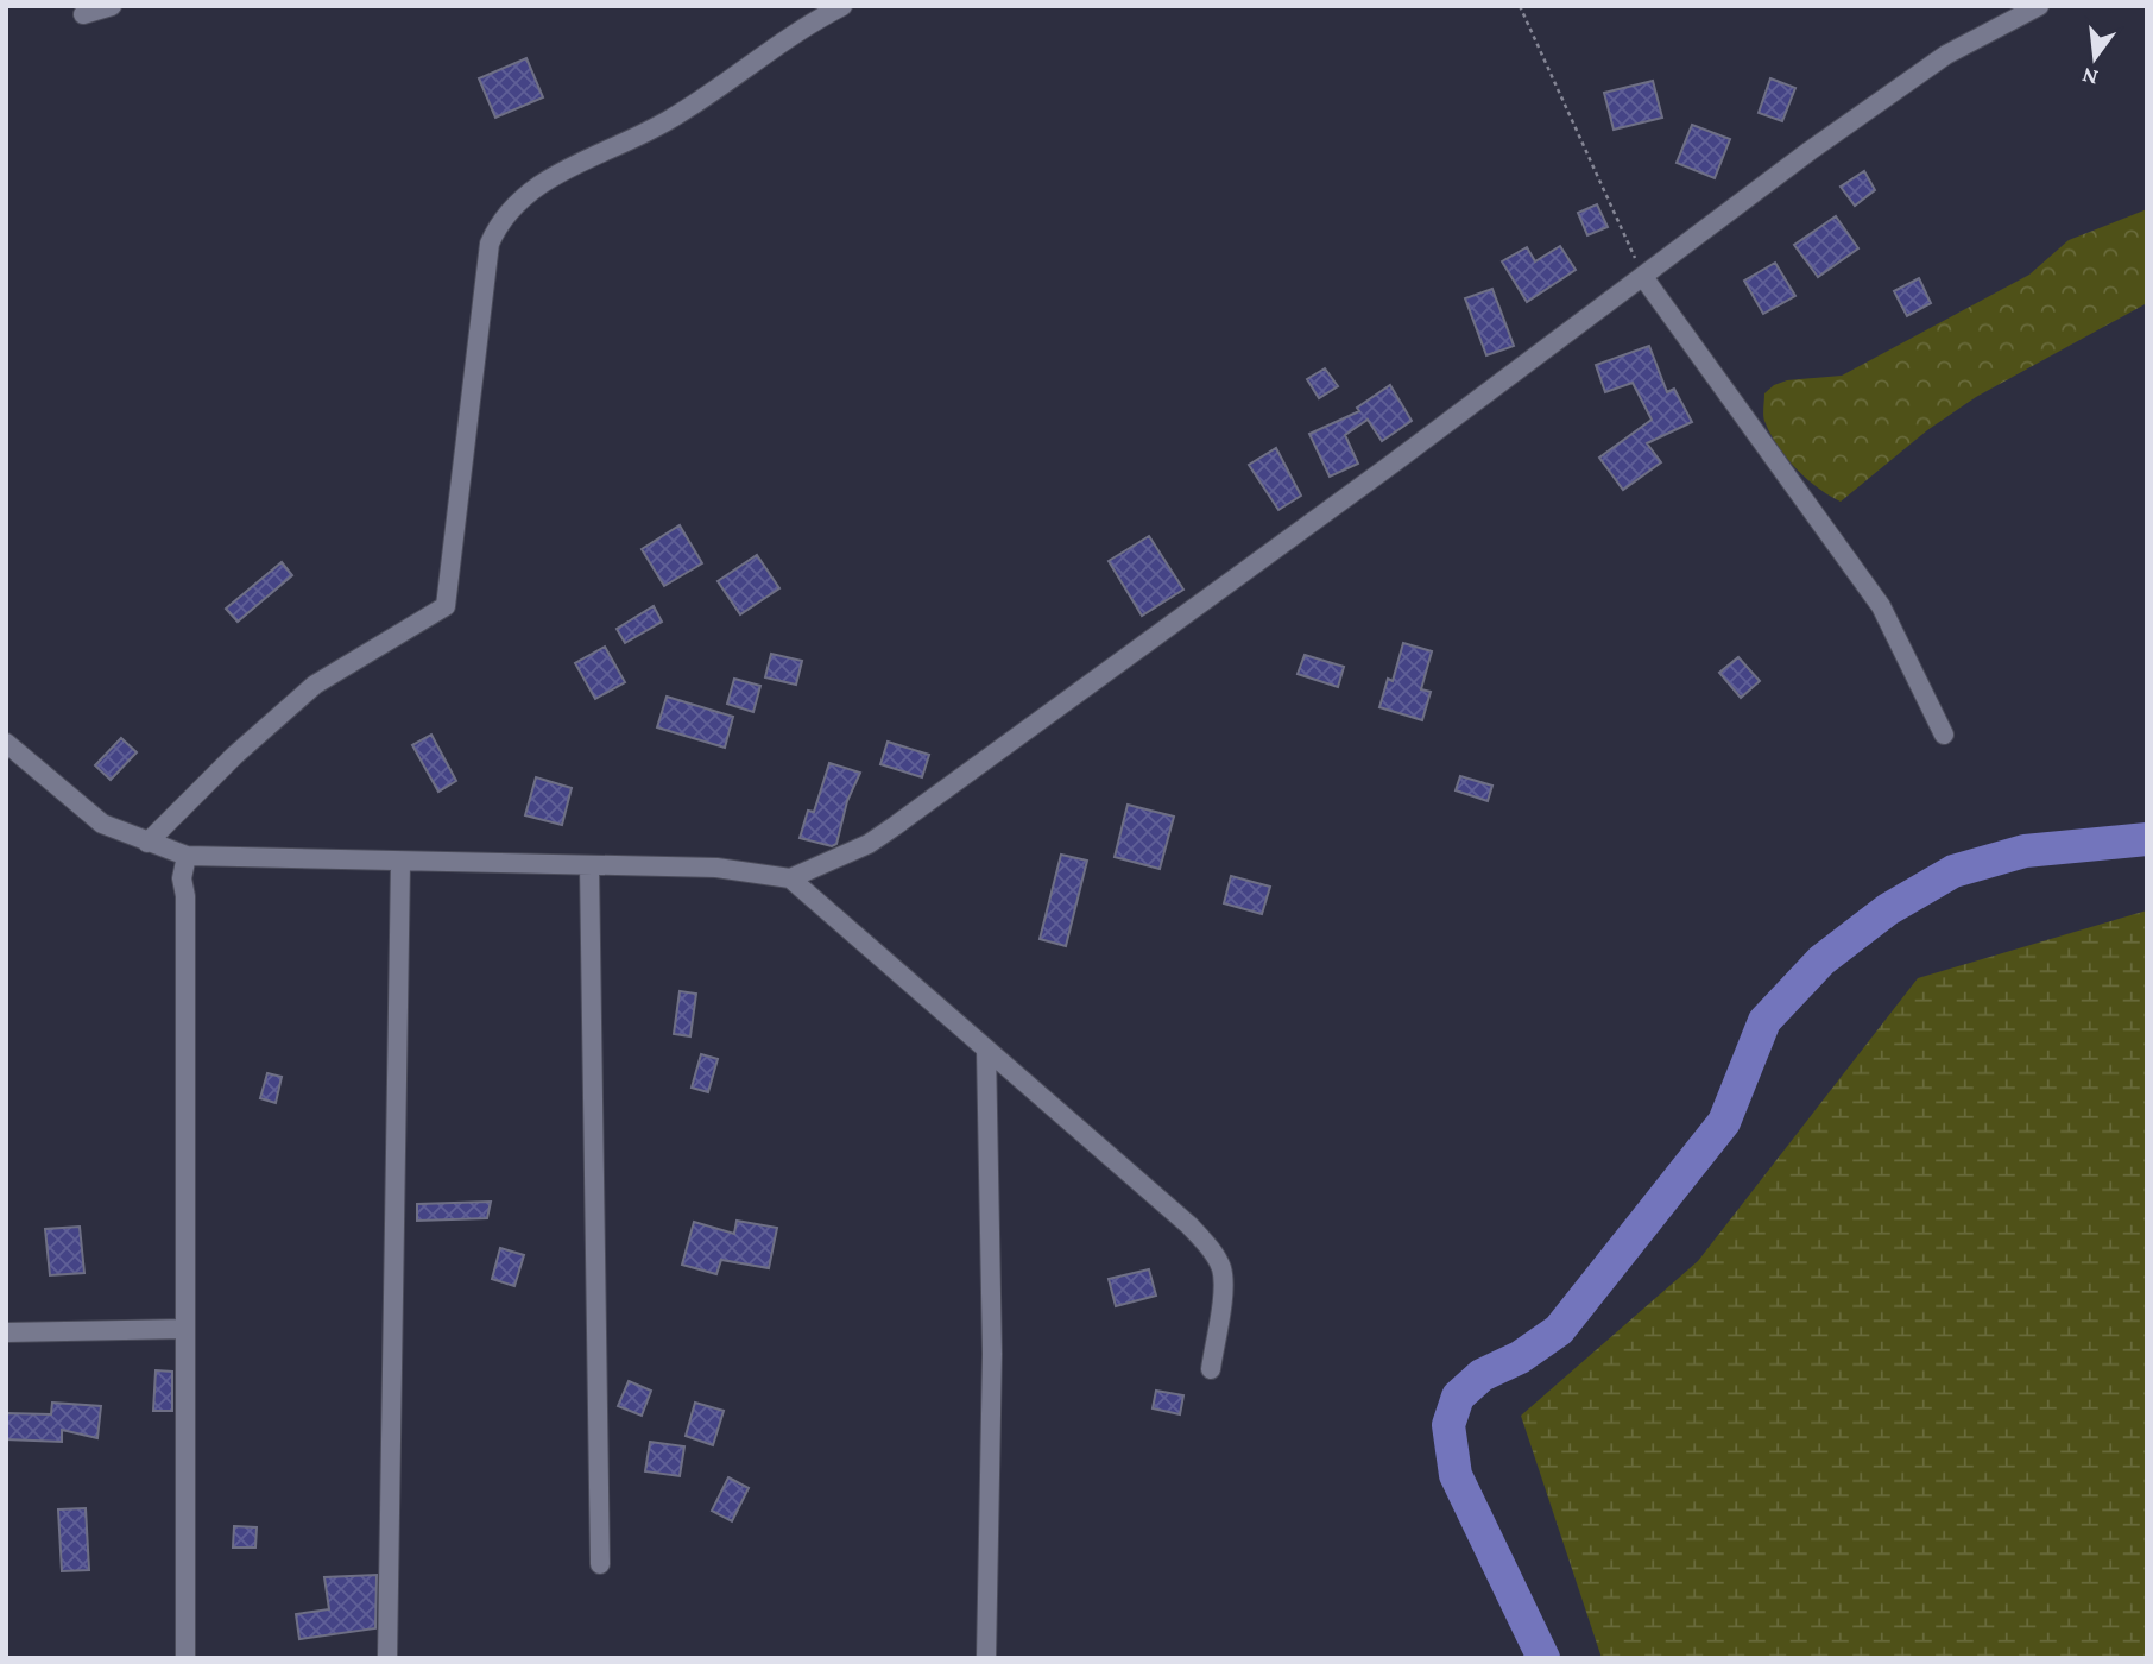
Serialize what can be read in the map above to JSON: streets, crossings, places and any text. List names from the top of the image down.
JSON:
{
  "north": "bottom"
}
